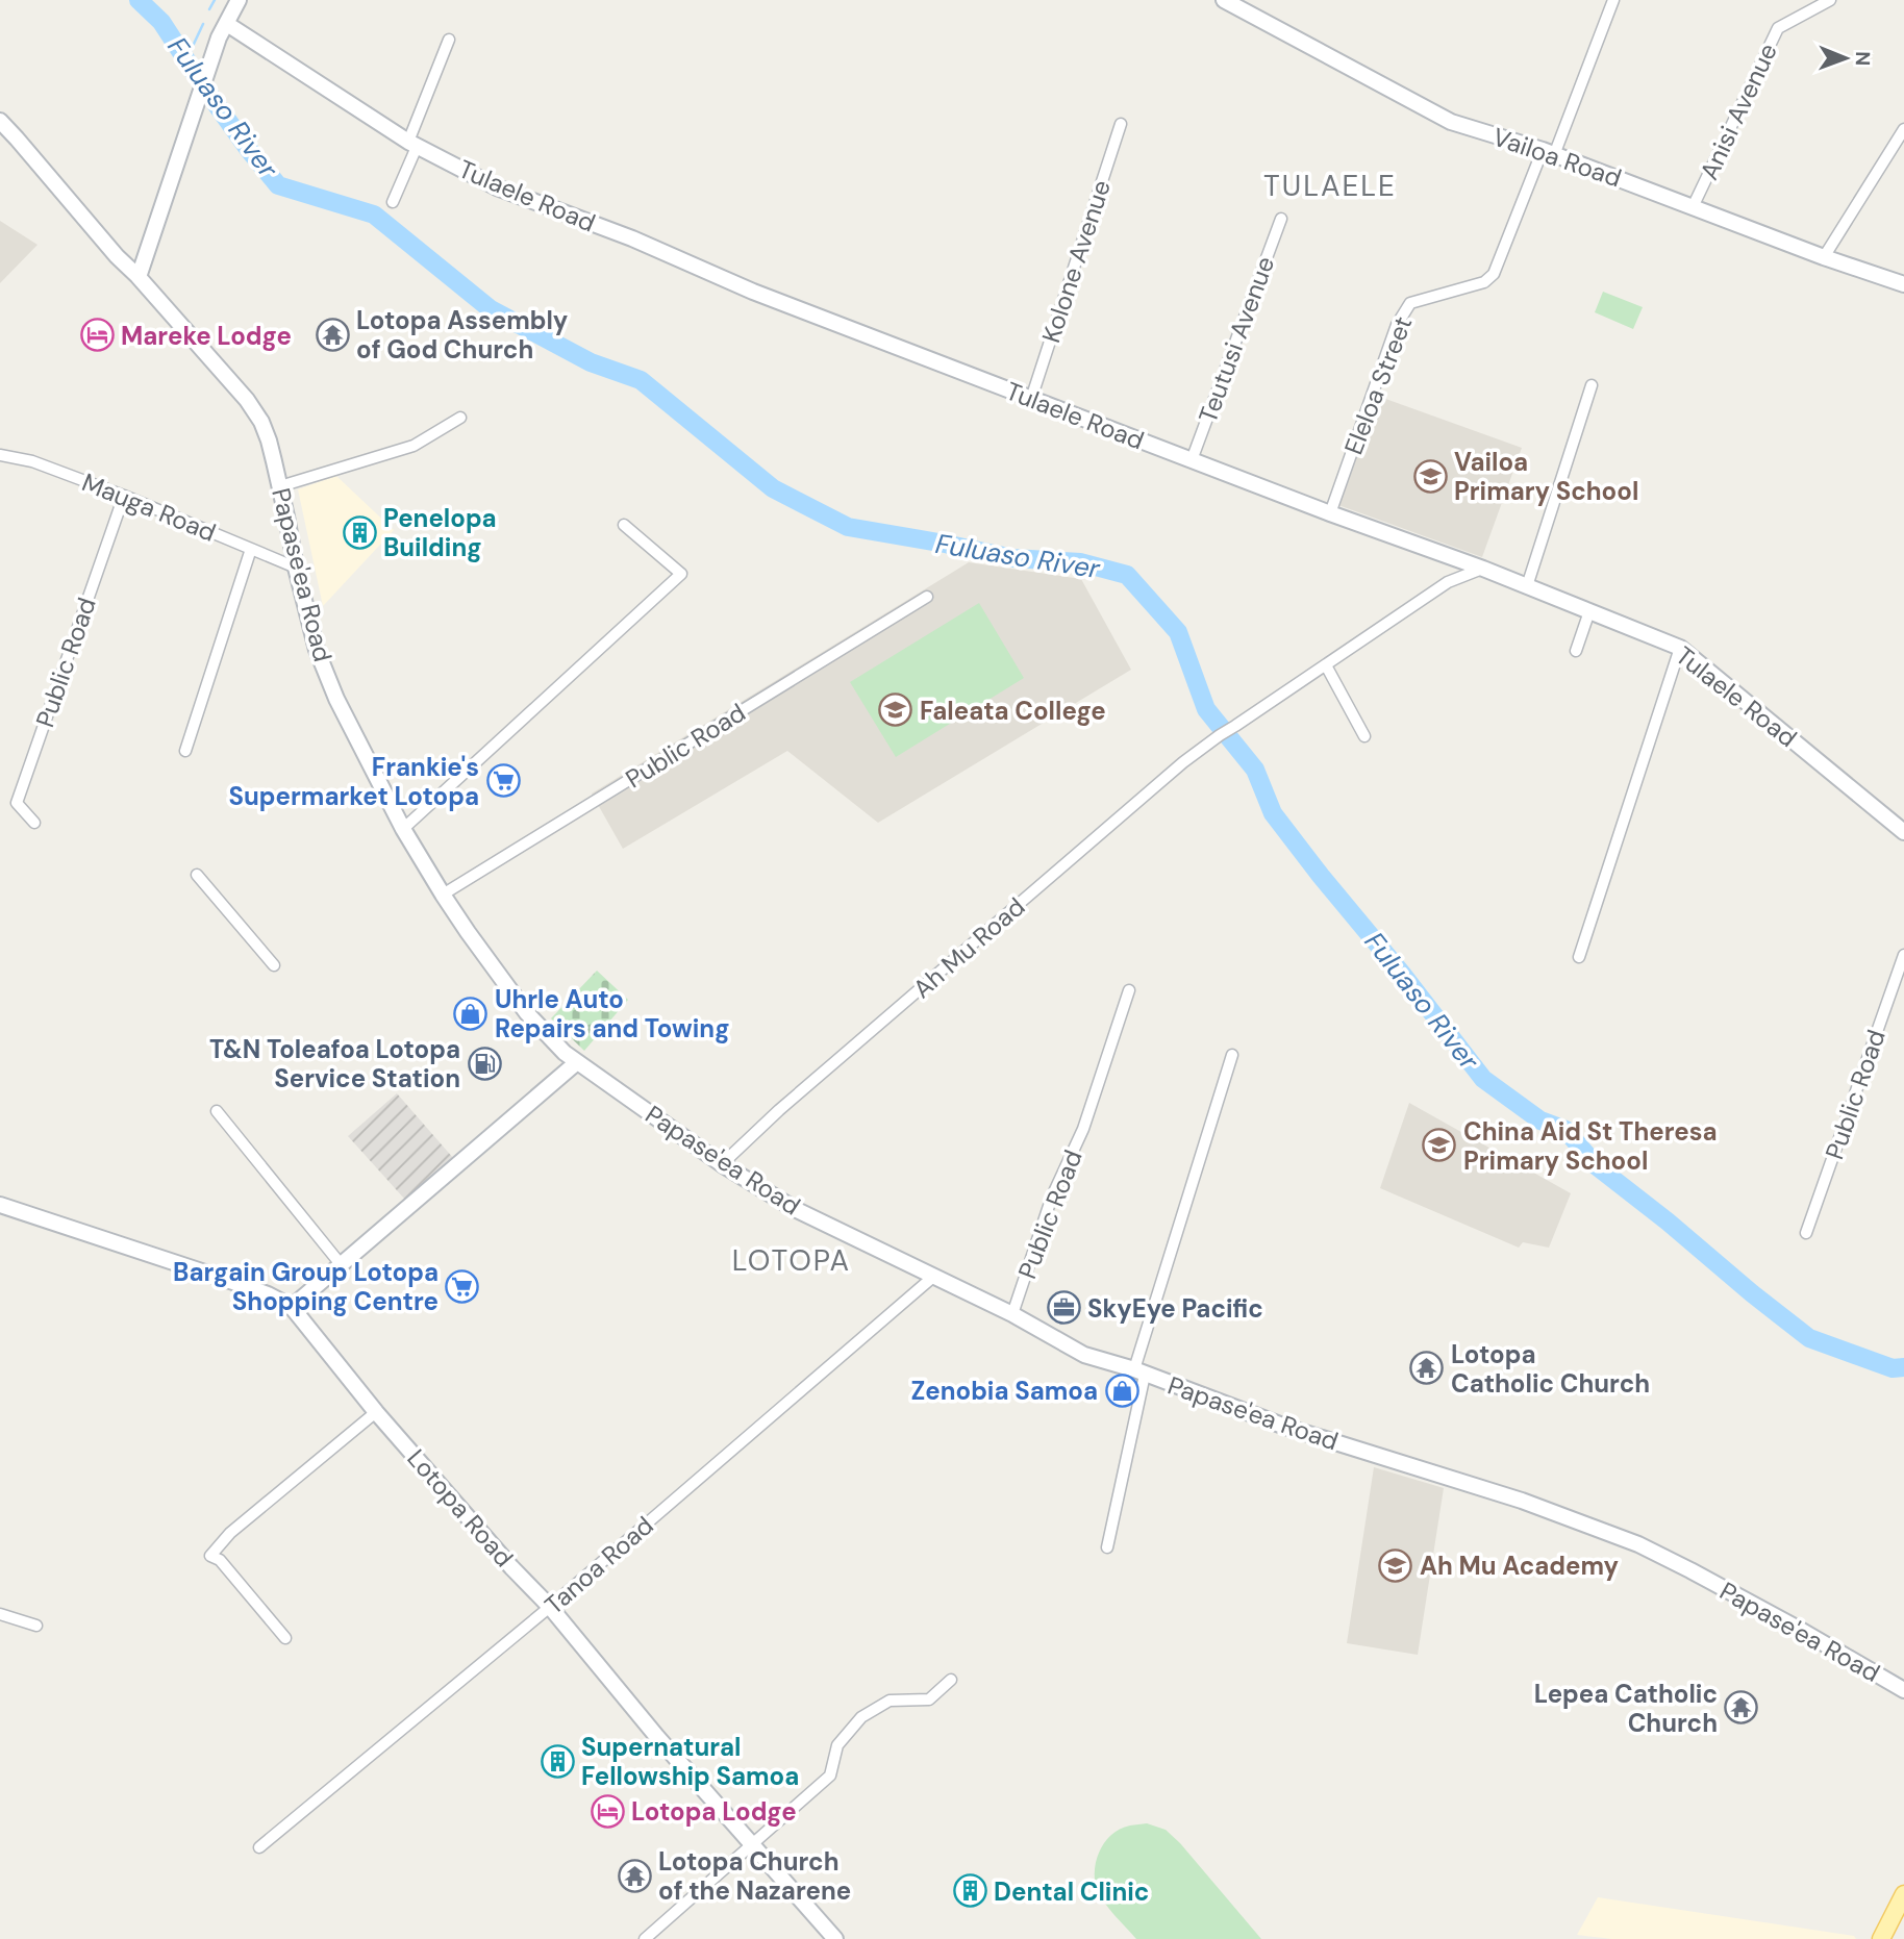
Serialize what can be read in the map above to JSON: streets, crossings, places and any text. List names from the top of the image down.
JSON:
{
  "streets": {
    "main road": [
      "Vailoa Road",
      "Tulaele Road",
      "Papase'ea Road",
      "Lotopa Road"
    ],
    "street": [
      "Anisi Avenue",
      "Kolone Avenue",
      "Teutusi Avenue",
      "Eleloa Street",
      "Mauga Road",
      "Public Road",
      "Ah Mu Road",
      "Tanoa Road"
    ]
  },
  "crossings": [
    ["Anisi Avenue", "Vailoa Road"],
    ["Vailoa Road", "Eleloa Street"],
    ["Tulaele Road", "Kolone Avenue"],
    ["Tulaele Road", "Teutusi Avenue"],
    ["Tulaele Road", "Eleloa Street"],
    ["Mauga Road", "Papase'ea Road"],
    ["Mauga Road", "Public Road"],
    ["Papase'ea Road", "Public Road"],
    ["Papase'ea Road", "Ah Mu Road"],
    ["Papase'ea Road", "Tanoa Road"],
    ["Lotopa Road", "Tanoa Road"]
  ],
  "districts": ["TULAELE", "LOTOPA"],
  "water": ["Fuluaso River"],
  "places": {
    "temple": [
      "Lotopa Assembly of God Church",
      "Lotopa Catholic Church",
      "Lepea Catholic Church",
      "Lotopa Church of the Nazarene"
    ],
    "hotel": ["Mareke Lodge", "Lotopa Lodge"],
    "school or university": [
      "Vailoa Primary School",
      "Faleata College",
      "China Aid St Theresa Primary School",
      "Ah Mu Academy"
    ],
    "building": ["Penelopa Building", "Supernatural Fellowship Samoa", "Dental Clinic"],
    "supermarket": ["Frankie's Supermarket Lotopa", "Bargain Group Lotopa Shopping Centre"],
    "shop": ["Uhrle Auto Repairs and Towing", "Zenobia Samoa"],
    "fuel station": ["T&N Toleafoa Lotopa Service Station"],
    "office": ["SkyEye Pacific"]
  },
  "north": "right"
}
